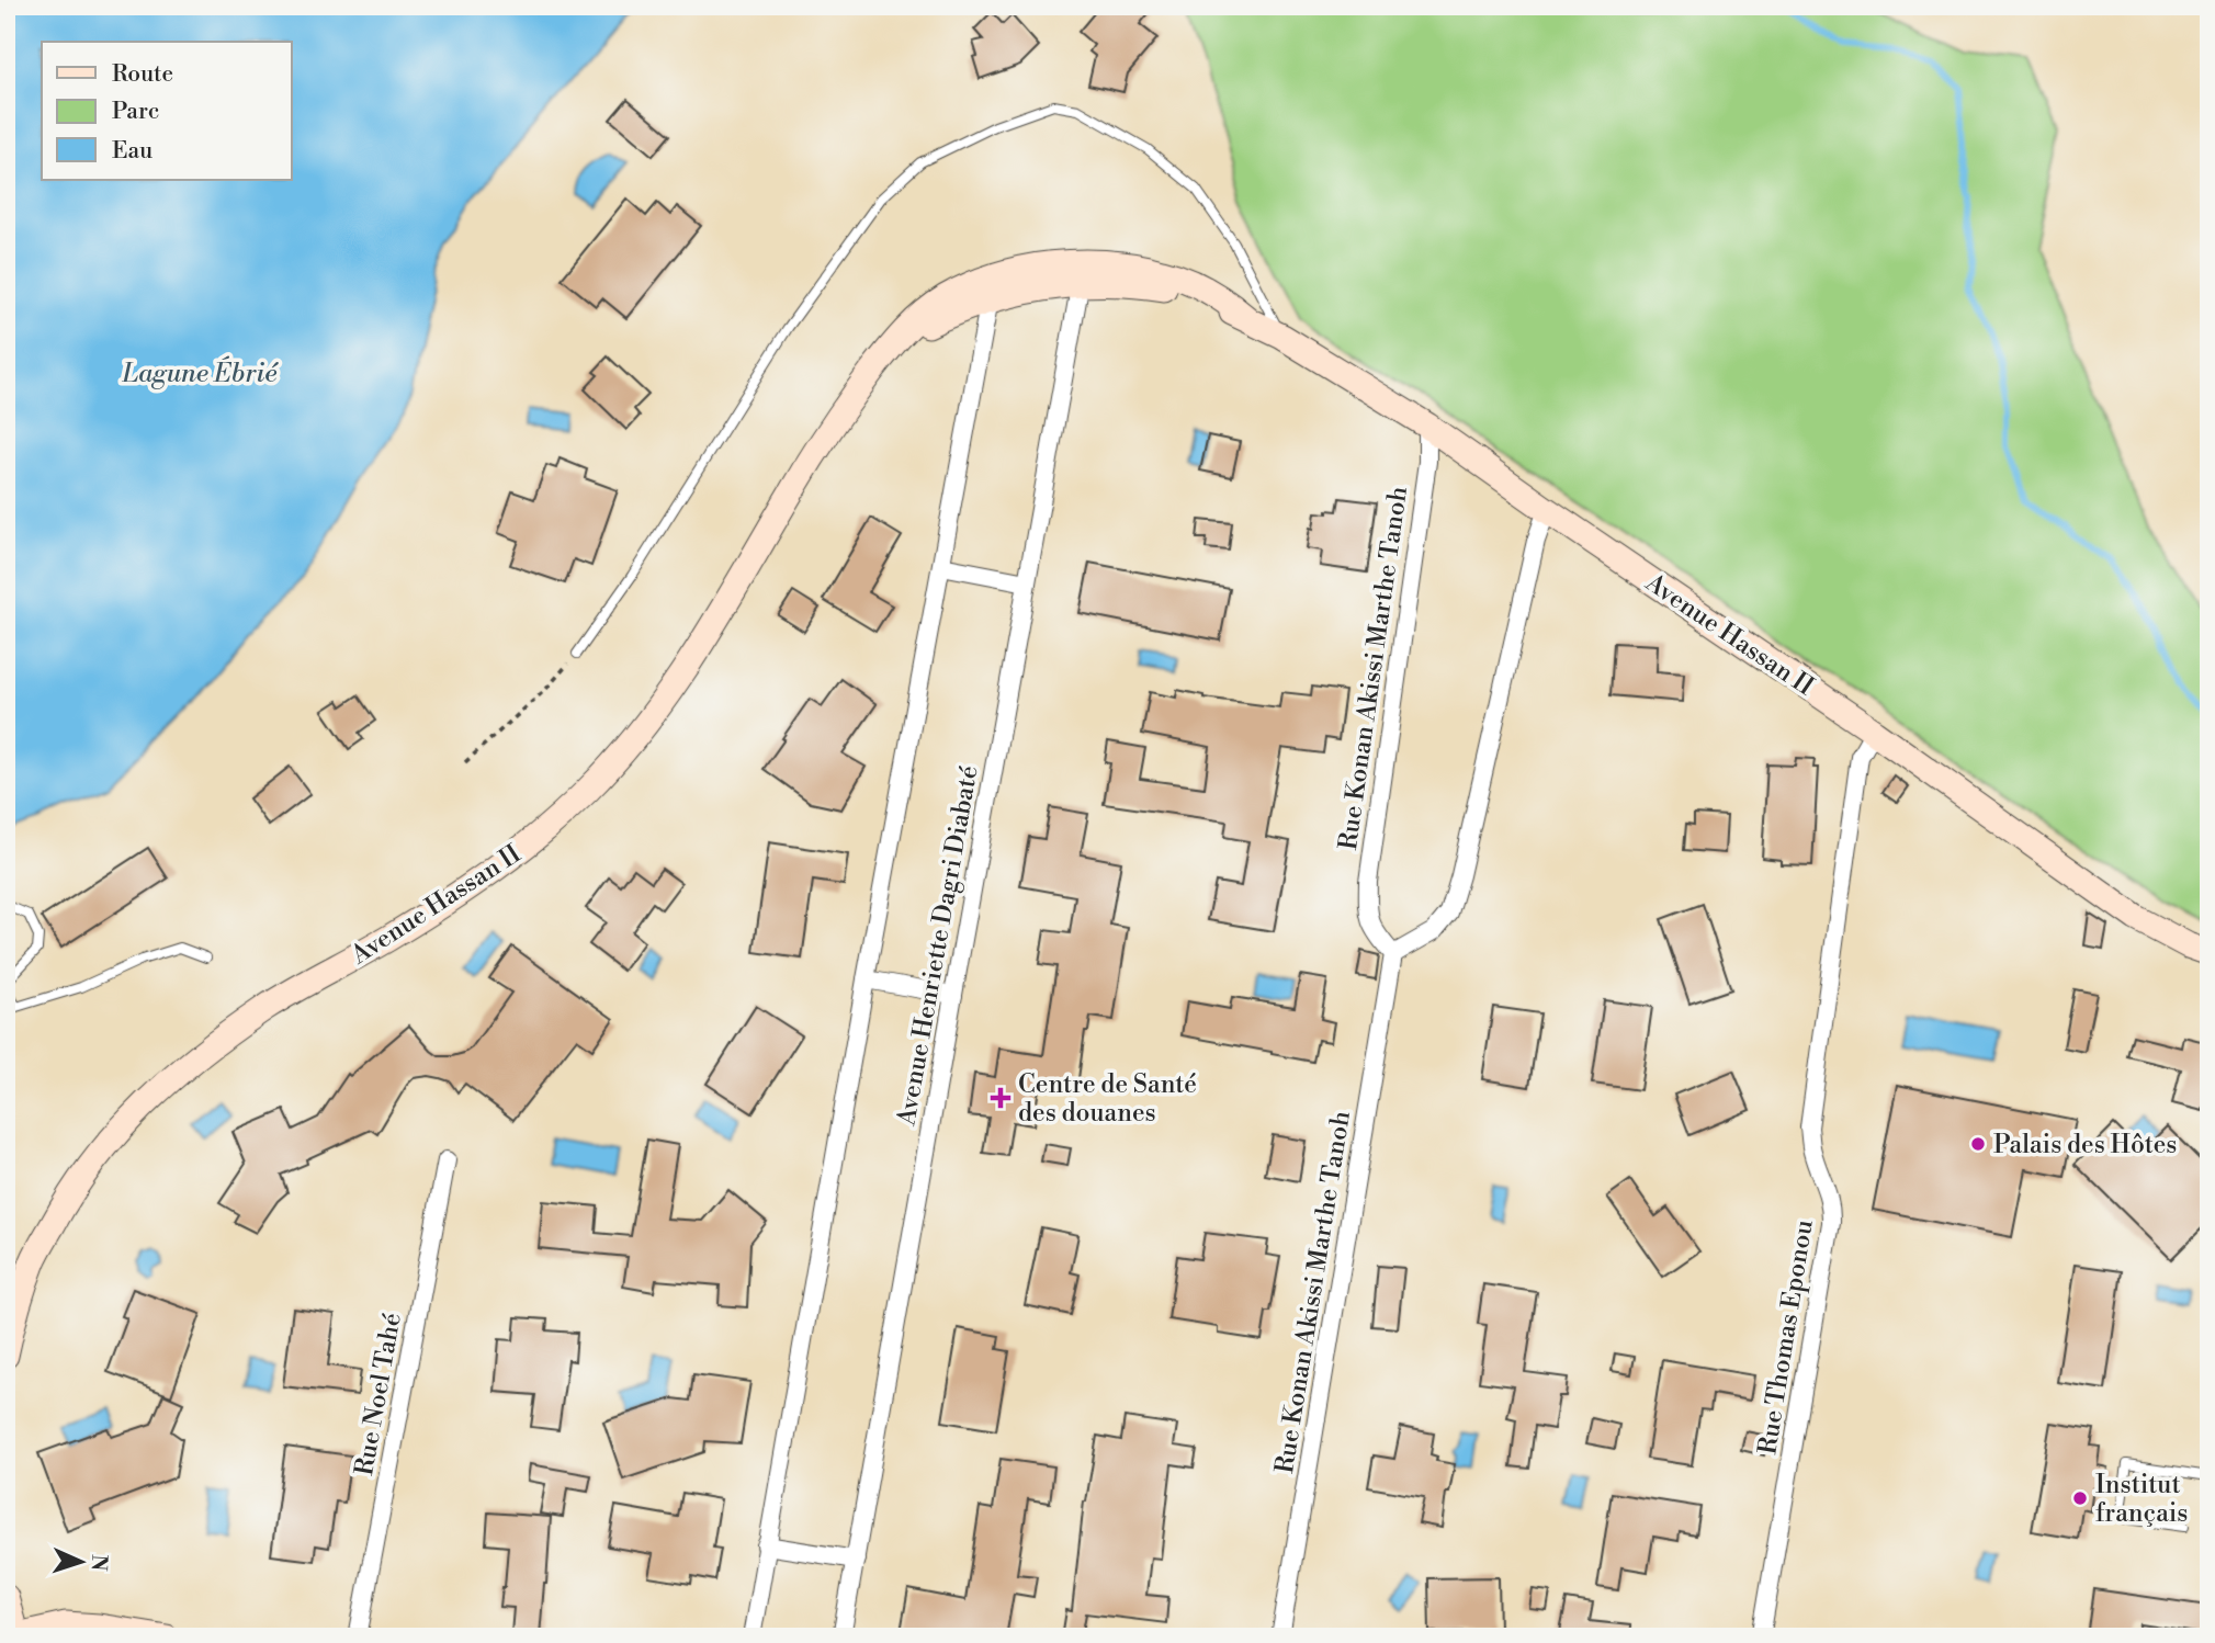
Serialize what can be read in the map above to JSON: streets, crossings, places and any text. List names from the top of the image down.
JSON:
{
  "streets": {
    "street": [
      "Avenue Hassan II",
      "Rue Konan Akissi Marthe Tanoh",
      "Avenue Henriette Dagri Diabaté",
      "Rue Thomas Eponou",
      "Rue Noel Tahé"
    ]
  },
  "crossings": [
    ["Avenue Hassan II", "Rue Konan Akissi Marthe Tanoh"],
    ["Avenue Hassan II", "Avenue Henriette Dagri Diabaté"],
    ["Avenue Hassan II", "Rue Thomas Eponou"]
  ],
  "water": ["Lagune Ébrié"],
  "places": {
    "health": ["Centre de Santé des douanes"],
    "other": ["Palais des Hôtes", "Institut français"]
  },
  "legend": ["Route", "Parc", "Eau"],
  "north": "right"
}
